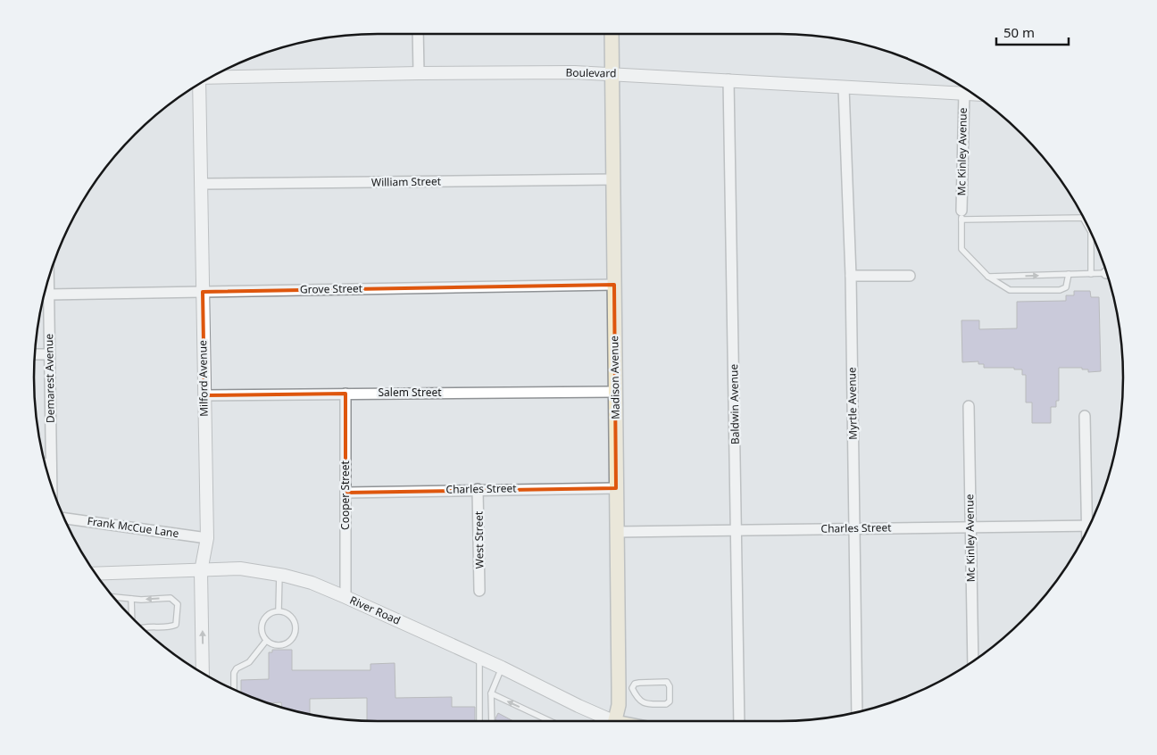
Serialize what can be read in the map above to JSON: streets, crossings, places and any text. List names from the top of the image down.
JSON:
{
  "streets": {
    "main road": ["Madison Avenue"],
    "street": [
      "Boulevard",
      "Mc Kinley Avenue",
      "William Street",
      "Grove Street",
      "Demarest Avenue",
      "Milford Avenue",
      "Salem Street",
      "Myrtle Avenue",
      "Baldwin Avenue",
      "Charles Street",
      "Cooper Street",
      "Frank McCue Lane",
      "West Street",
      "River Road"
    ]
  },
  "crossings": [
    ["Boulevard", "Mc Kinley Avenue"],
    ["Boulevard", "Madison Avenue"],
    ["Boulevard", "Myrtle Avenue"],
    ["Boulevard", "Baldwin Avenue"],
    ["Mc Kinley Avenue", "Charles Street"],
    ["William Street", "Madison Avenue"],
    ["William Street", "Milford Avenue"],
    ["Grove Street", "Madison Avenue"],
    ["Grove Street", "Demarest Avenue"],
    ["Grove Street", "Milford Avenue"],
    ["Madison Avenue", "Salem Street"],
    ["Madison Avenue", "Charles Street"],
    ["Milford Avenue", "Salem Street"],
    ["Milford Avenue", "Frank McCue Lane"],
    ["Milford Avenue", "River Road"],
    ["Salem Street", "Cooper Street"],
    ["Myrtle Avenue", "Charles Street"],
    ["Baldwin Avenue", "Charles Street"],
    ["Charles Street", "Cooper Street"],
    ["Charles Street", "West Street"],
    ["Cooper Street", "River Road"]
  ],
  "scale_bar": "50 m"
}
